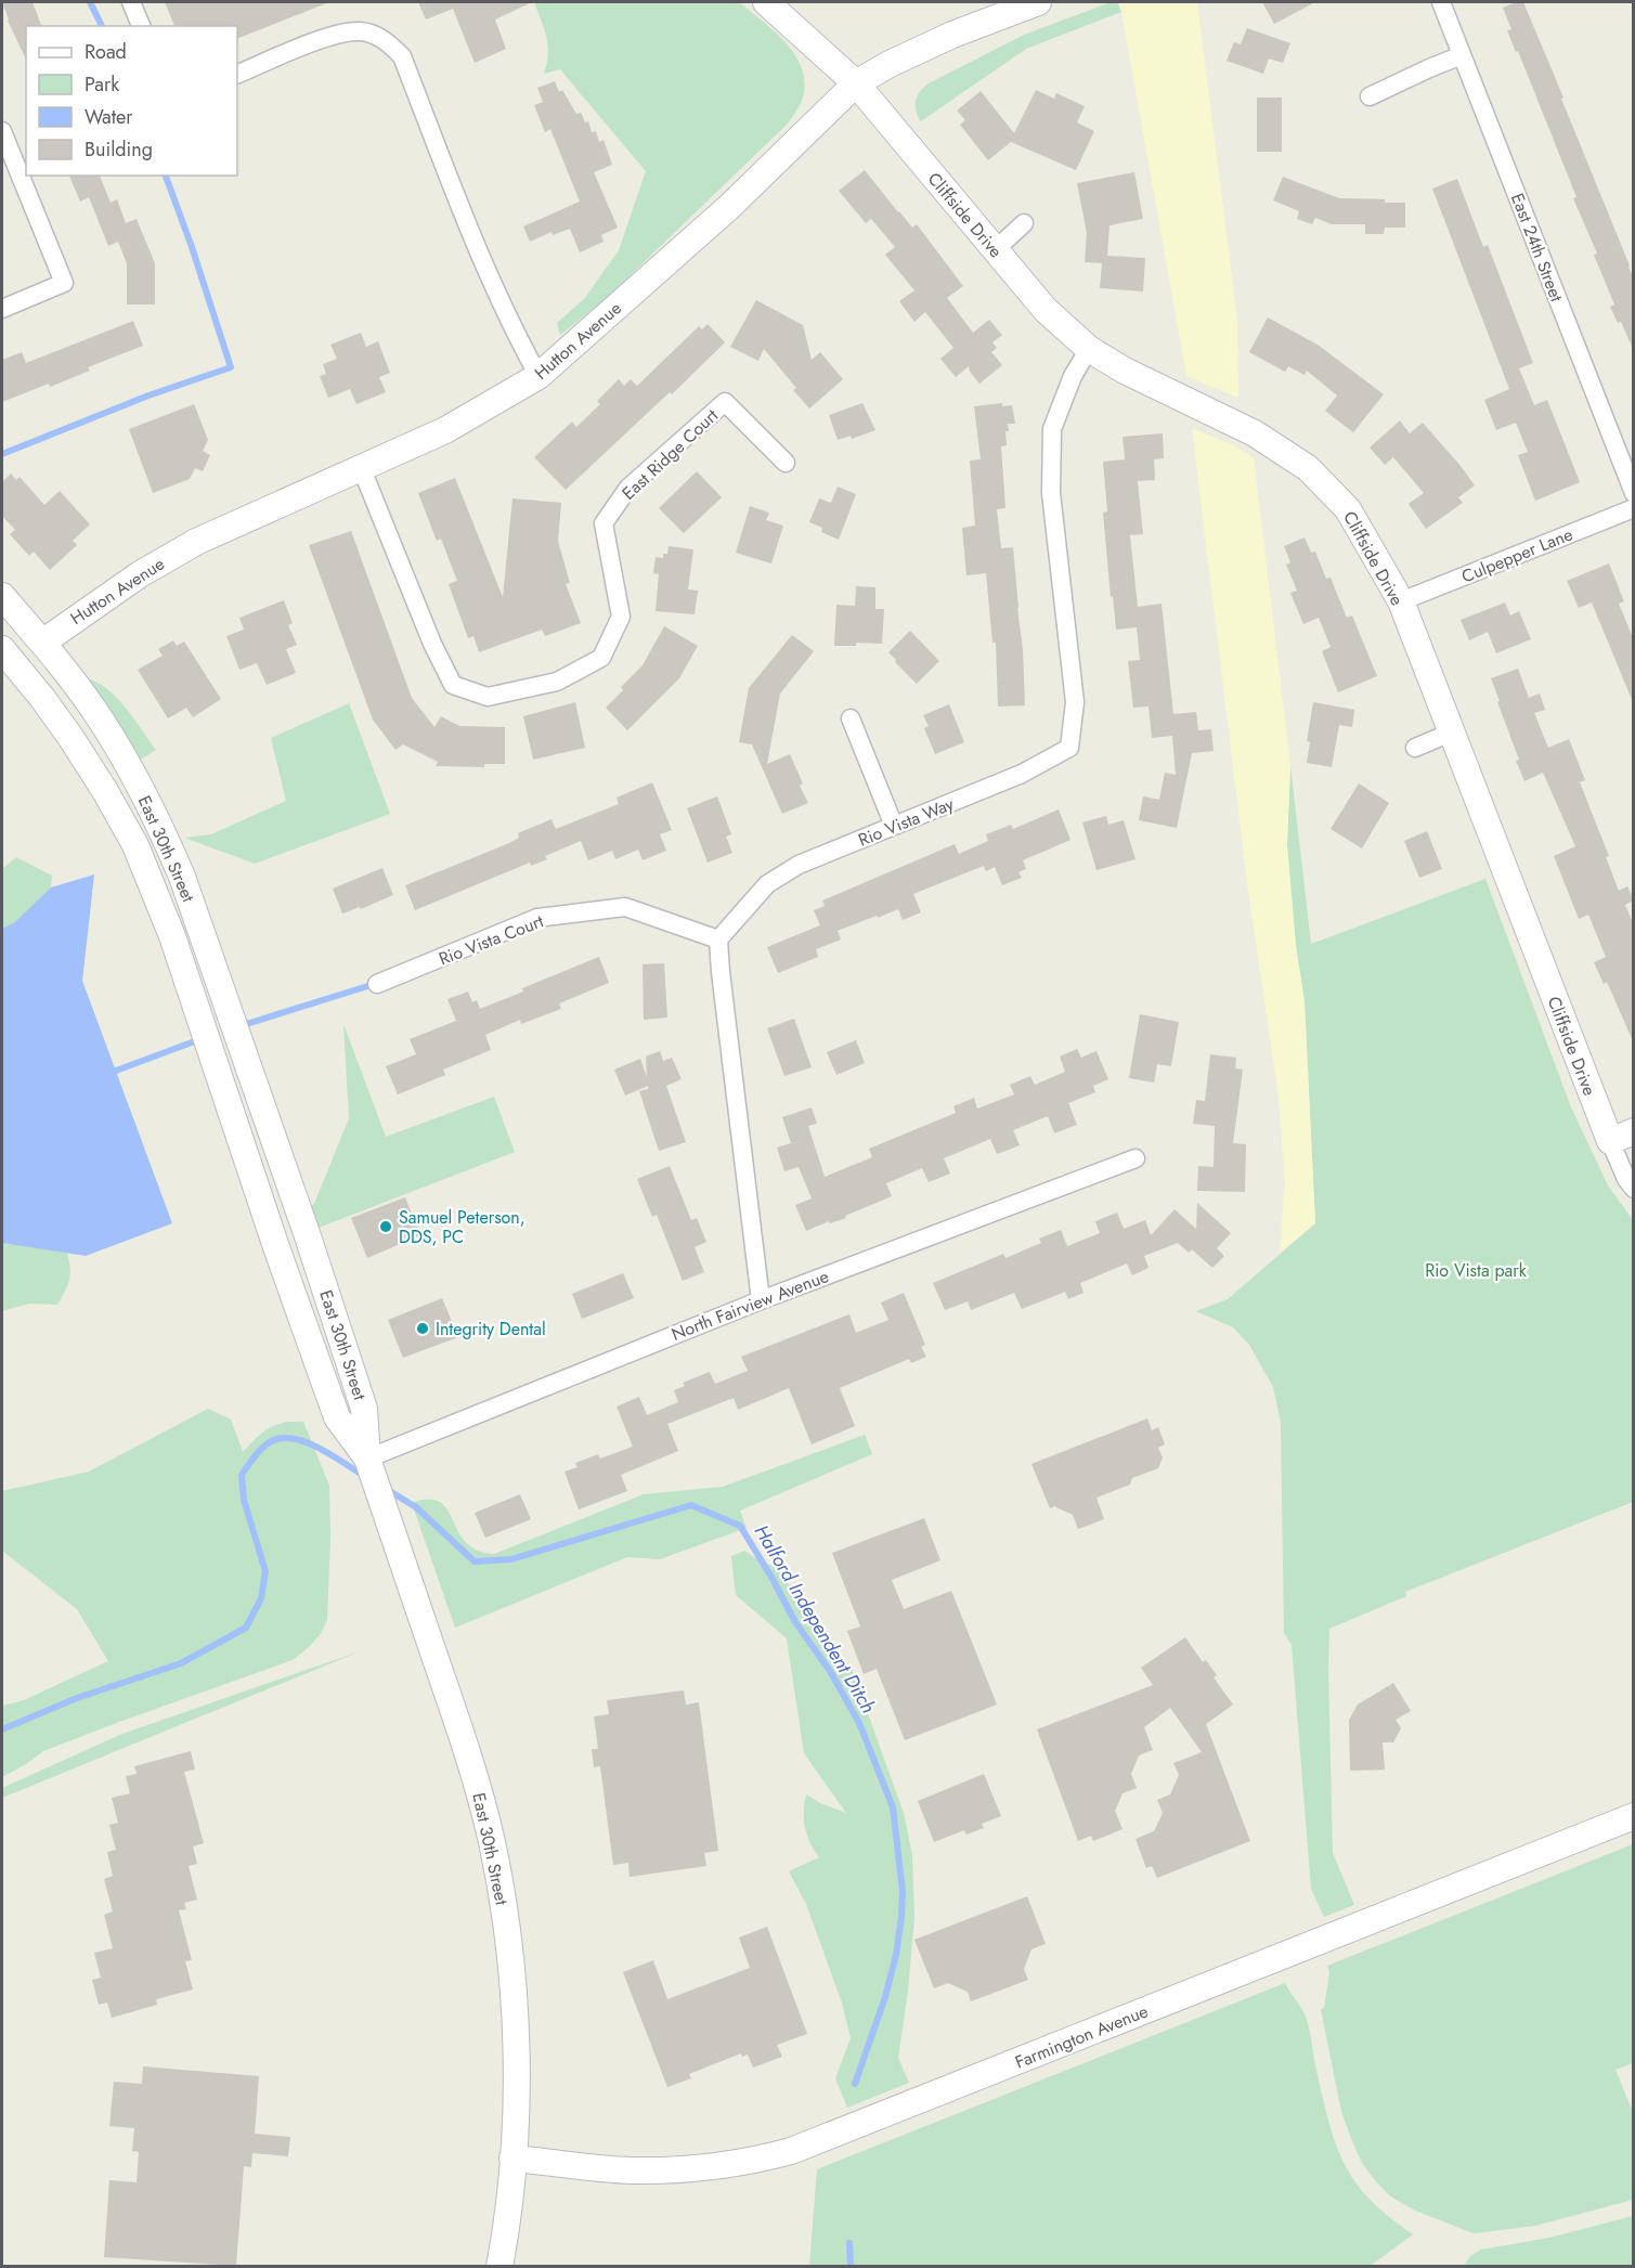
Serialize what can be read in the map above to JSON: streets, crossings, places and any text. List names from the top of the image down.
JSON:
{
  "streets": {
    "main road": [
      "Cliffside Drive",
      "Hutton Avenue",
      "East 30th Street",
      "Farmington Avenue"
    ],
    "street": [
      "East 24th Street",
      "East Ridge Court",
      "Culpepper Lane",
      "Rio Vista Way",
      "Rio Vista Court",
      "North Fairview Avenue"
    ]
  },
  "crossings": [
    ["Cliffside Drive", "Hutton Avenue"],
    ["Cliffside Drive", "Culpepper Lane"],
    ["Cliffside Drive", "Rio Vista Way"],
    ["Hutton Avenue", "East Ridge Court"],
    ["Hutton Avenue", "East 30th Street"],
    ["Rio Vista Way", "Rio Vista Court"],
    ["East 30th Street", "North Fairview Avenue"],
    ["East 30th Street", "Farmington Avenue"]
  ],
  "water": ["Halford Independent Ditch"],
  "parks": ["Rio Vista park"],
  "places": ["Samuel Peterson, DDS, PC", "Integrity Dental"],
  "legend": [
    "Road",
    "Park",
    "Water",
    "Building"
  ]
}
